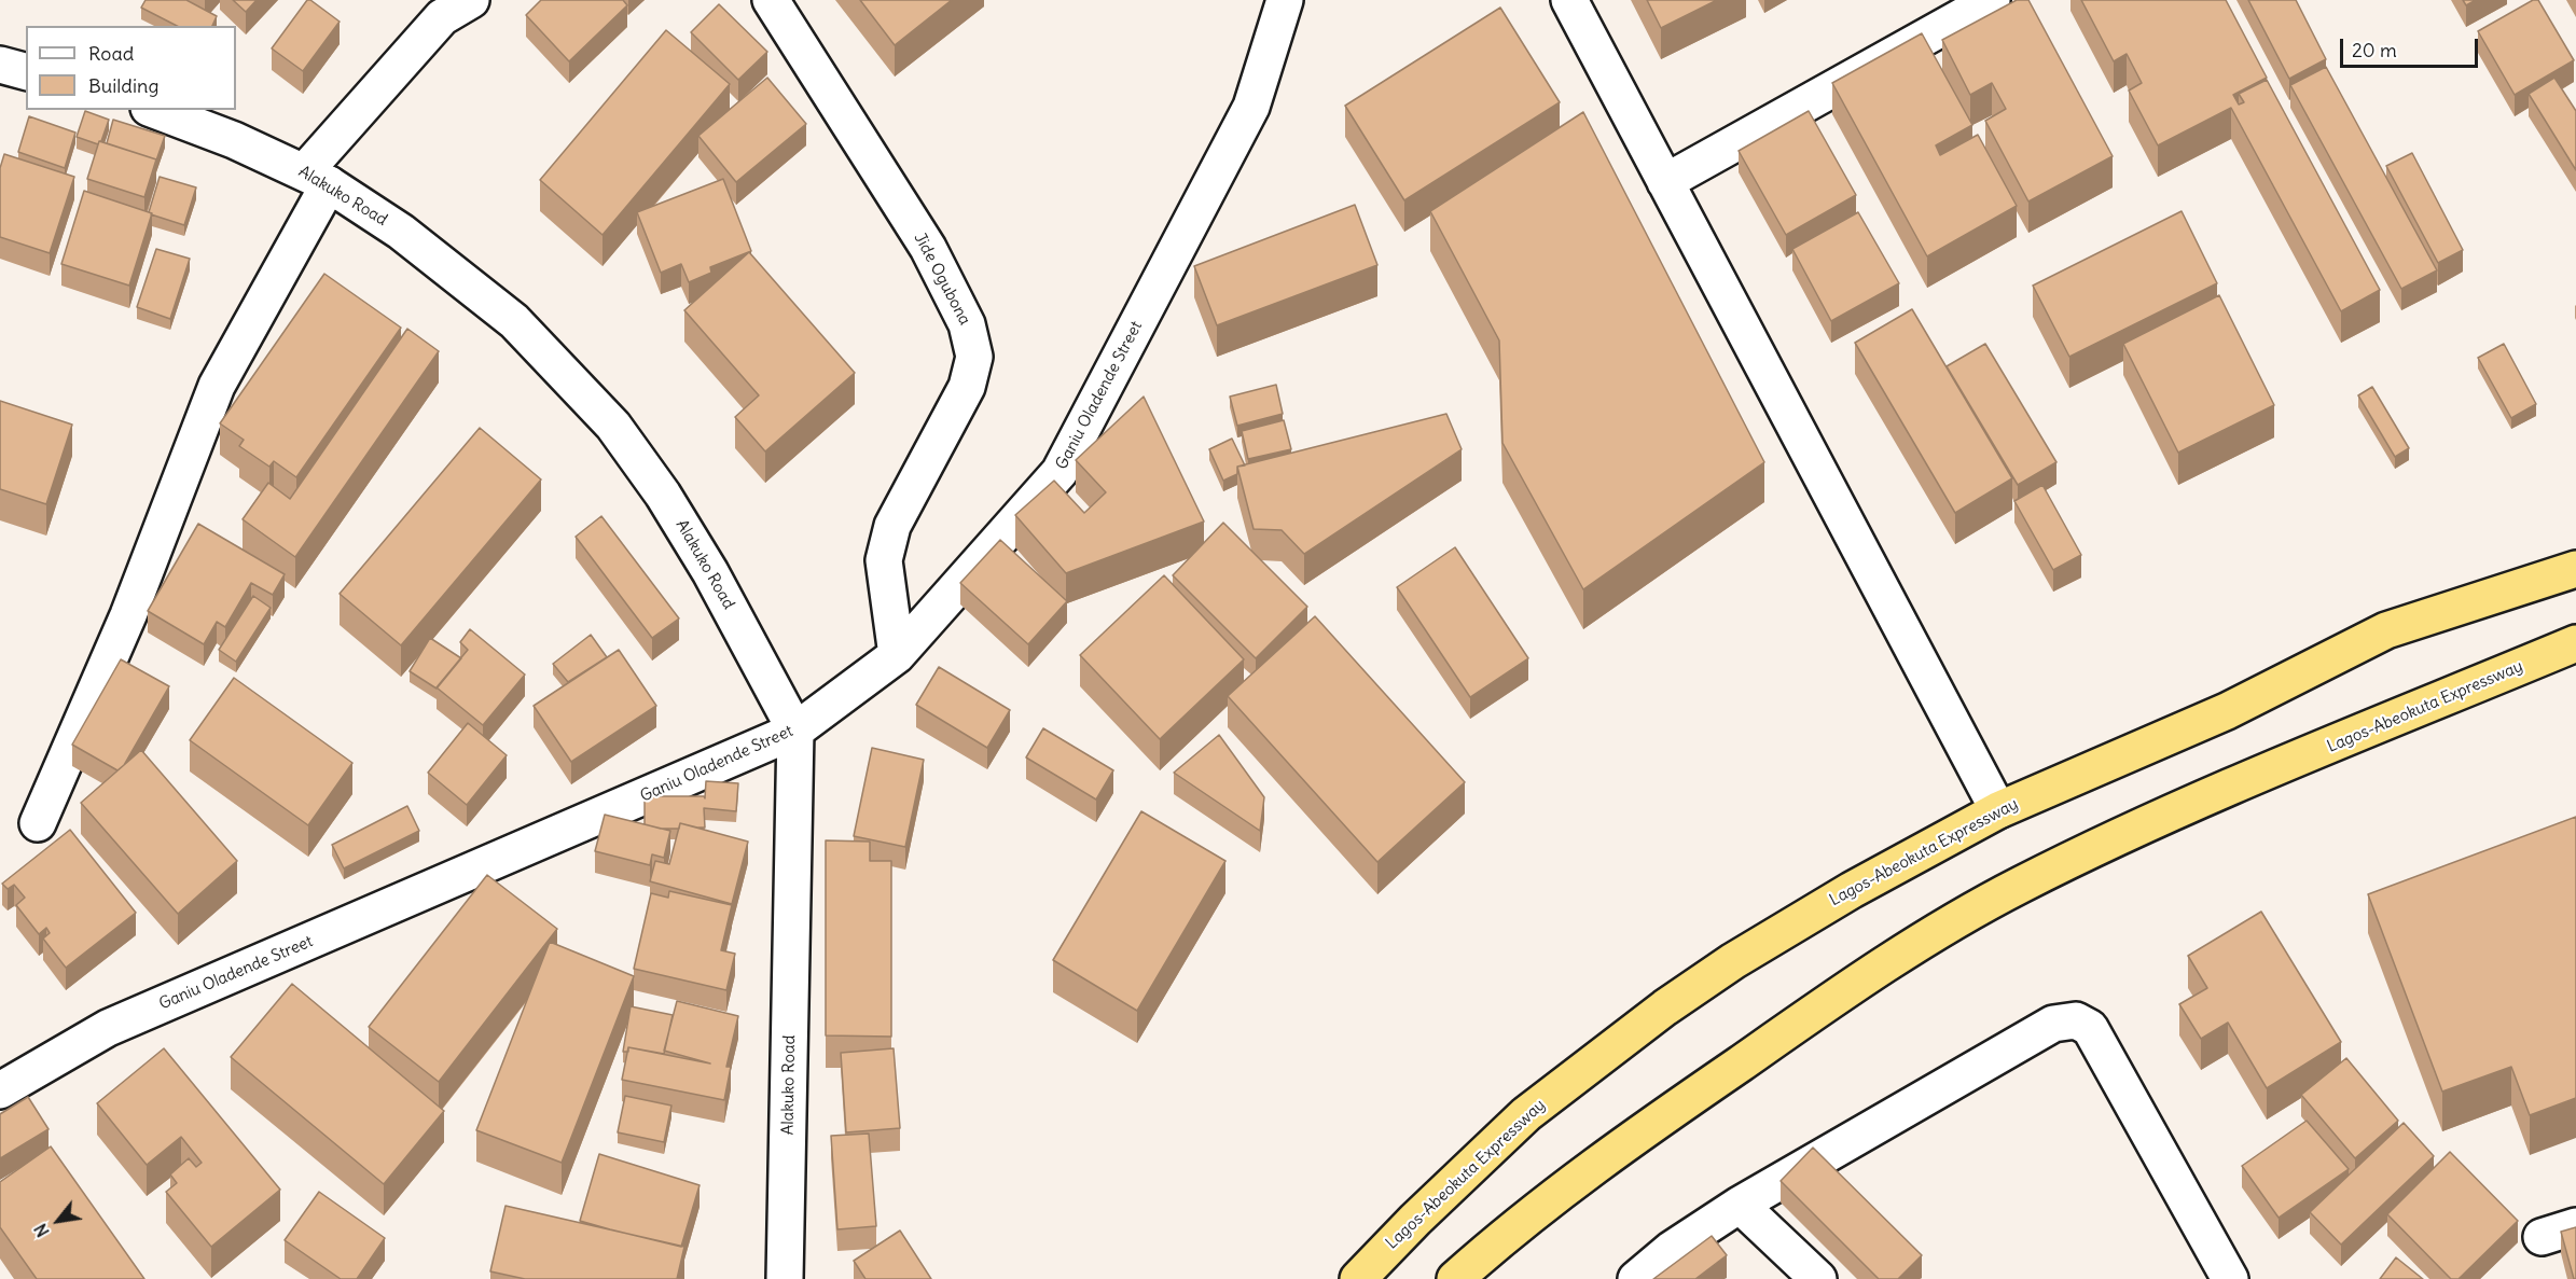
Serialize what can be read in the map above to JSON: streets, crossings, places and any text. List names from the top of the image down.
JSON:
{
  "streets": {
    "highway": ["Lagos-Abeokuta Expressway"],
    "street": ["Alakuko Road", "Jide Ogubona", "Ganiu Oladende Street"]
  },
  "crossings": [
    ["Alakuko Road", "Ganiu Oladende Street"],
    ["Jide Ogubona", "Ganiu Oladende Street"]
  ],
  "legend": ["Road", "Building"],
  "scale_bar": "20 m",
  "north": "bottom left"
}
